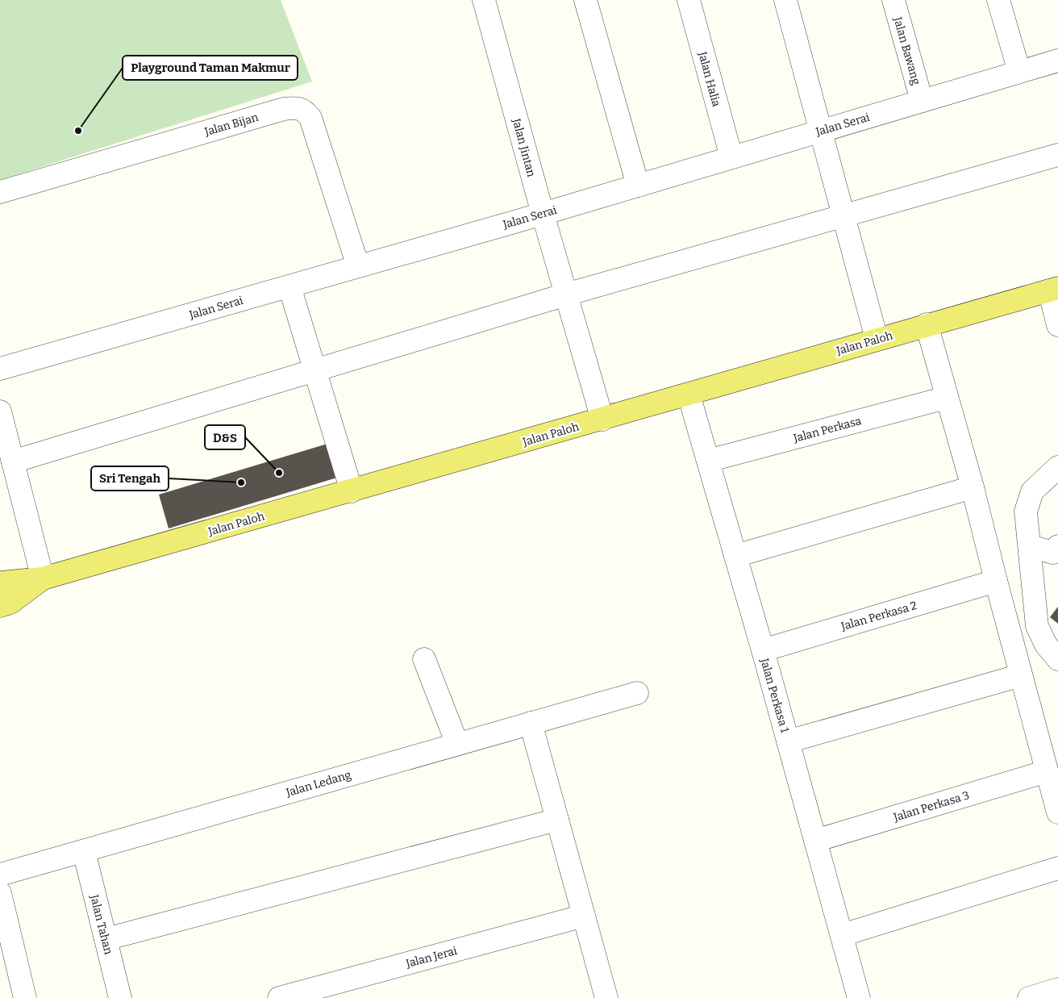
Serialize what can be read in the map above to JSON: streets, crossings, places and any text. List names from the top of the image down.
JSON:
{
  "streets": {
    "main road": ["Jalan Paloh"],
    "street": [
      "Jalan Bawang",
      "Jalan Halia",
      "Jalan Bijan",
      "Jalan Serai",
      "Jalan Jintan",
      "Jalan Perkasa",
      "Jalan Perkasa 2",
      "Jalan Perkasa 1",
      "Jalan Ledang",
      "Jalan Perkasa 3",
      "Jalan Tahan",
      "Jalan Jerai"
    ]
  },
  "crossings": [
    ["Jalan Bawang", "Jalan Serai"],
    ["Jalan Halia", "Jalan Serai"],
    ["Jalan Bijan", "Jalan Serai"],
    ["Jalan Serai", "Jalan Jintan"],
    ["Jalan Jintan", "Jalan Paloh"],
    ["Jalan Paloh", "Jalan Perkasa 1"],
    ["Jalan Perkasa", "Jalan Perkasa 1"],
    ["Jalan Perkasa 2", "Jalan Perkasa 1"],
    ["Jalan Perkasa 1", "Jalan Perkasa 3"],
    ["Jalan Ledang", "Jalan Tahan"]
  ],
  "places": ["Playground Taman Makmur", "D&S", "Sri Tengah"]
}
